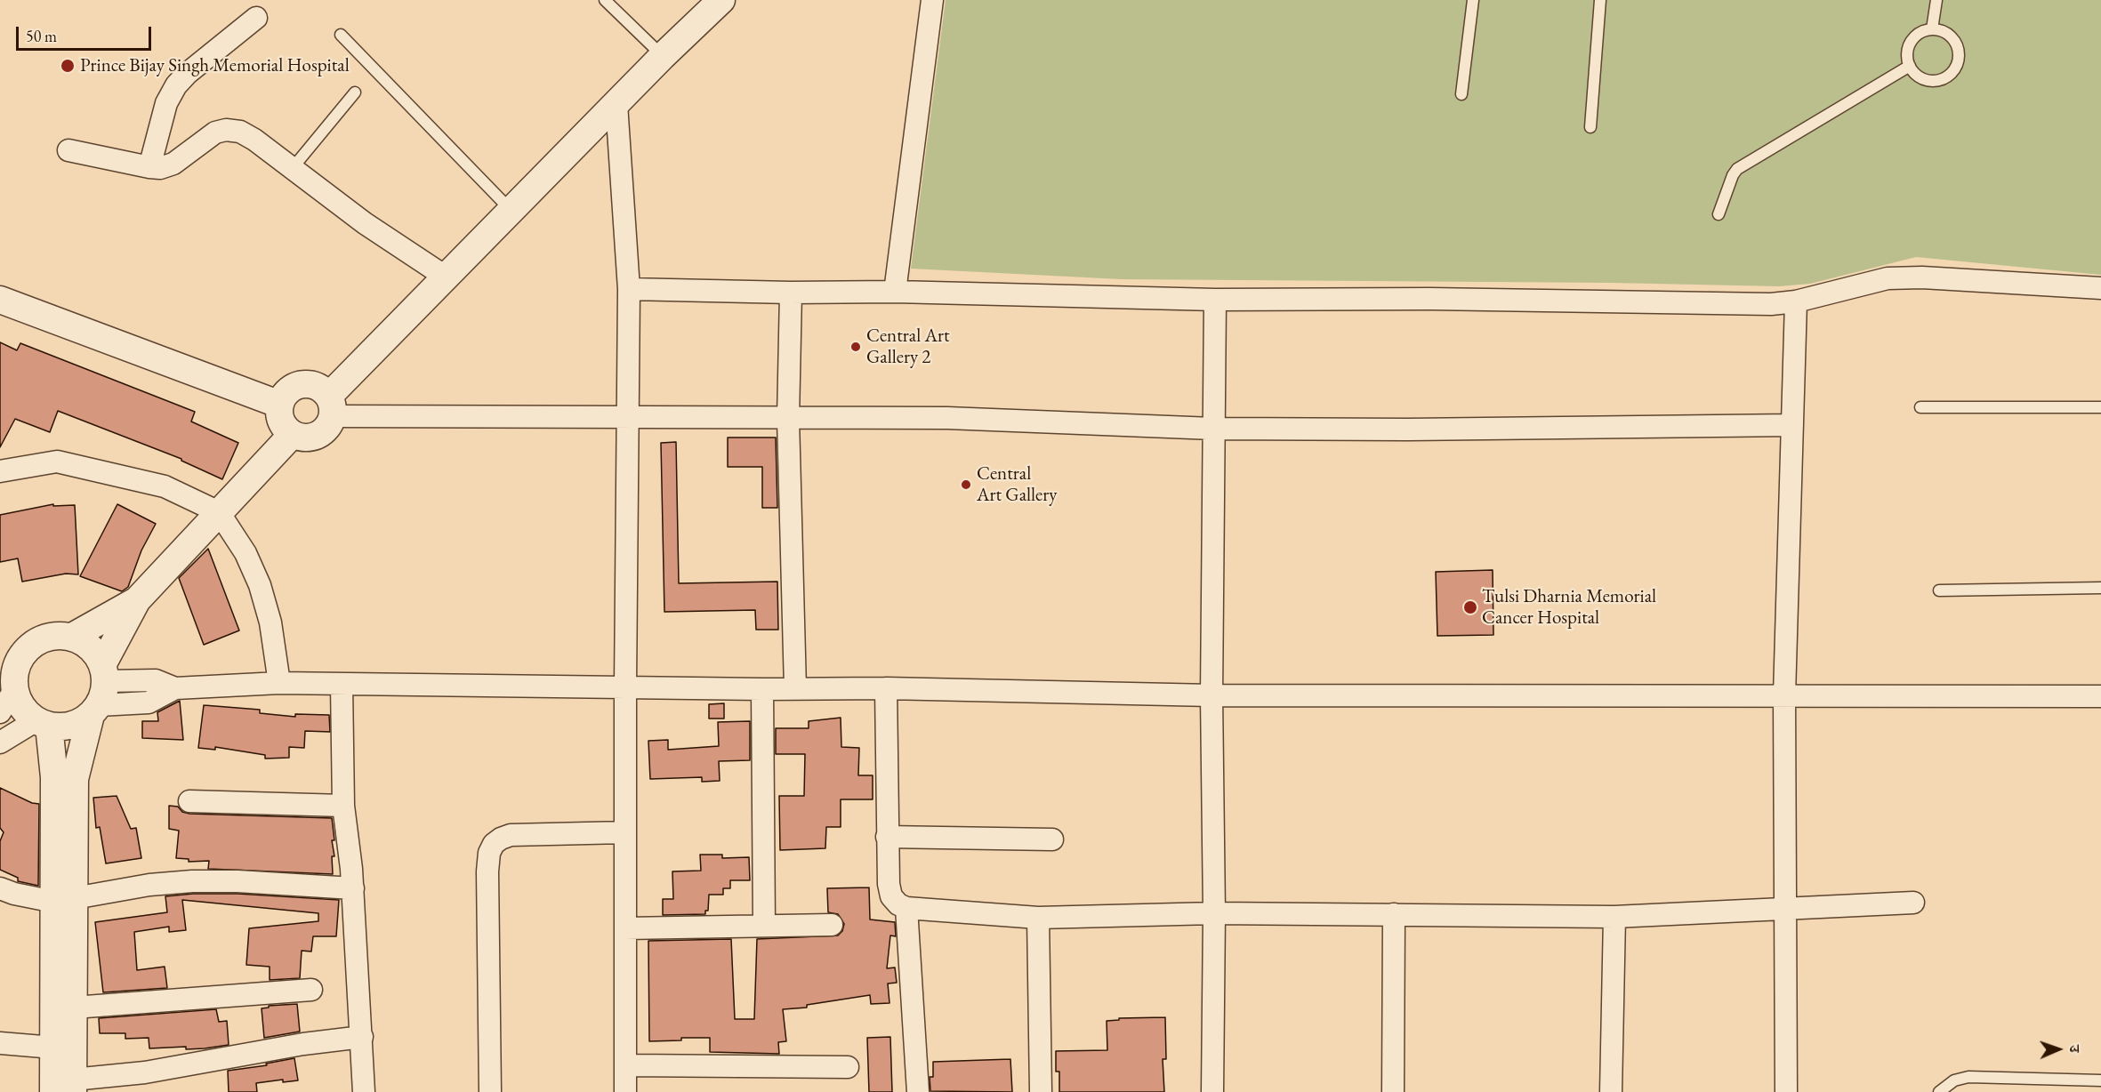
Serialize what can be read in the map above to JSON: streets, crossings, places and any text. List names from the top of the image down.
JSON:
{
  "places": [
    "Prince Bijay Singh Memorial Hospital",
    "Central Art Gallery 2",
    "Central Art Gallery",
    "Tulsi Dharnia Memorial Cancer Hospital"
  ],
  "scale_bar": "50 m",
  "north": "right"
}
